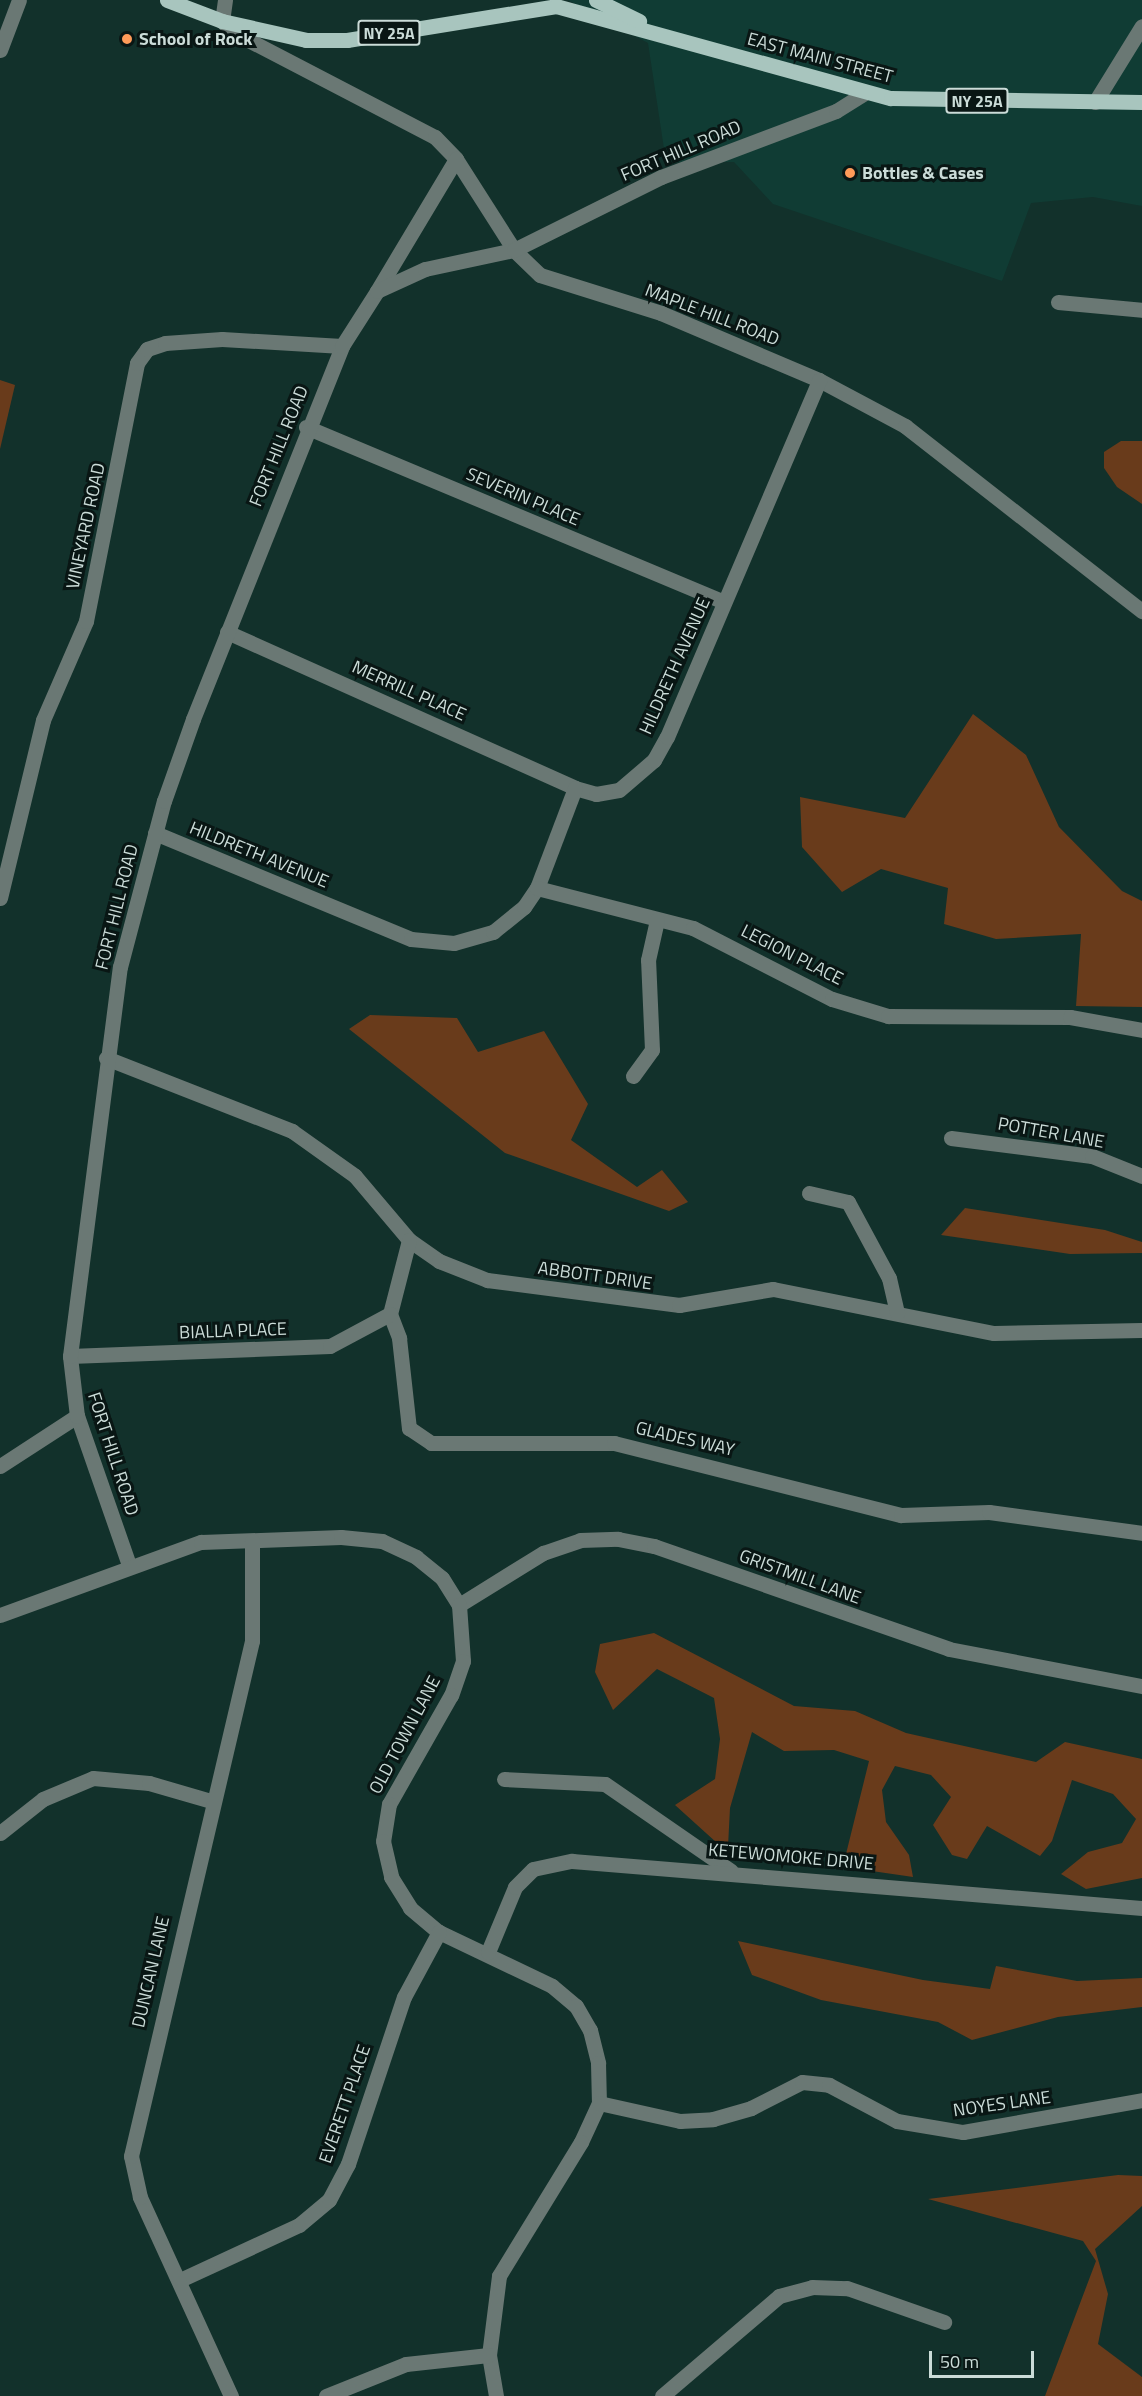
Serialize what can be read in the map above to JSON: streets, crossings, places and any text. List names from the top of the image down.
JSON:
{
  "streets": {
    "main road": ["NY 25A", "EAST MAIN STREET"],
    "street": [
      "FORT HILL ROAD",
      "MAPLE HILL ROAD",
      "SEVERIN PLACE",
      "VINEYARD ROAD",
      "HILDRETH AVENUE",
      "MERRILL PLACE",
      "LEGION PLACE",
      "POTTER LANE",
      "ABBOTT DRIVE",
      "BIALLA PLACE",
      "GLADES WAY",
      "GRISTMILL LANE",
      "OLD TOWN LANE",
      "KETEWOMOKE DRIVE",
      "DUNCAN LANE",
      "EVERETT PLACE",
      "NOYES LANE"
    ]
  },
  "crossings": [
    ["EAST MAIN STREET", "FORT HILL ROAD"],
    ["EAST MAIN STREET", "MAPLE HILL ROAD"],
    ["FORT HILL ROAD", "MAPLE HILL ROAD"],
    ["FORT HILL ROAD", "SEVERIN PLACE"],
    ["FORT HILL ROAD", "VINEYARD ROAD"],
    ["FORT HILL ROAD", "HILDRETH AVENUE"],
    ["FORT HILL ROAD", "MERRILL PLACE"],
    ["FORT HILL ROAD", "ABBOTT DRIVE"],
    ["FORT HILL ROAD", "BIALLA PLACE"],
    ["FORT HILL ROAD", "OLD TOWN LANE"],
    ["MAPLE HILL ROAD", "HILDRETH AVENUE"],
    ["SEVERIN PLACE", "HILDRETH AVENUE"],
    ["HILDRETH AVENUE", "MERRILL PLACE"],
    ["HILDRETH AVENUE", "LEGION PLACE"],
    ["BIALLA PLACE", "GLADES WAY"],
    ["GRISTMILL LANE", "OLD TOWN LANE"],
    ["OLD TOWN LANE", "KETEWOMOKE DRIVE"],
    ["OLD TOWN LANE", "DUNCAN LANE"],
    ["OLD TOWN LANE", "EVERETT PLACE"],
    ["OLD TOWN LANE", "NOYES LANE"],
    ["DUNCAN LANE", "EVERETT PLACE"]
  ],
  "places": ["School of Rock", "Bottles & Cases"],
  "scale_bar": "50 m"
}
